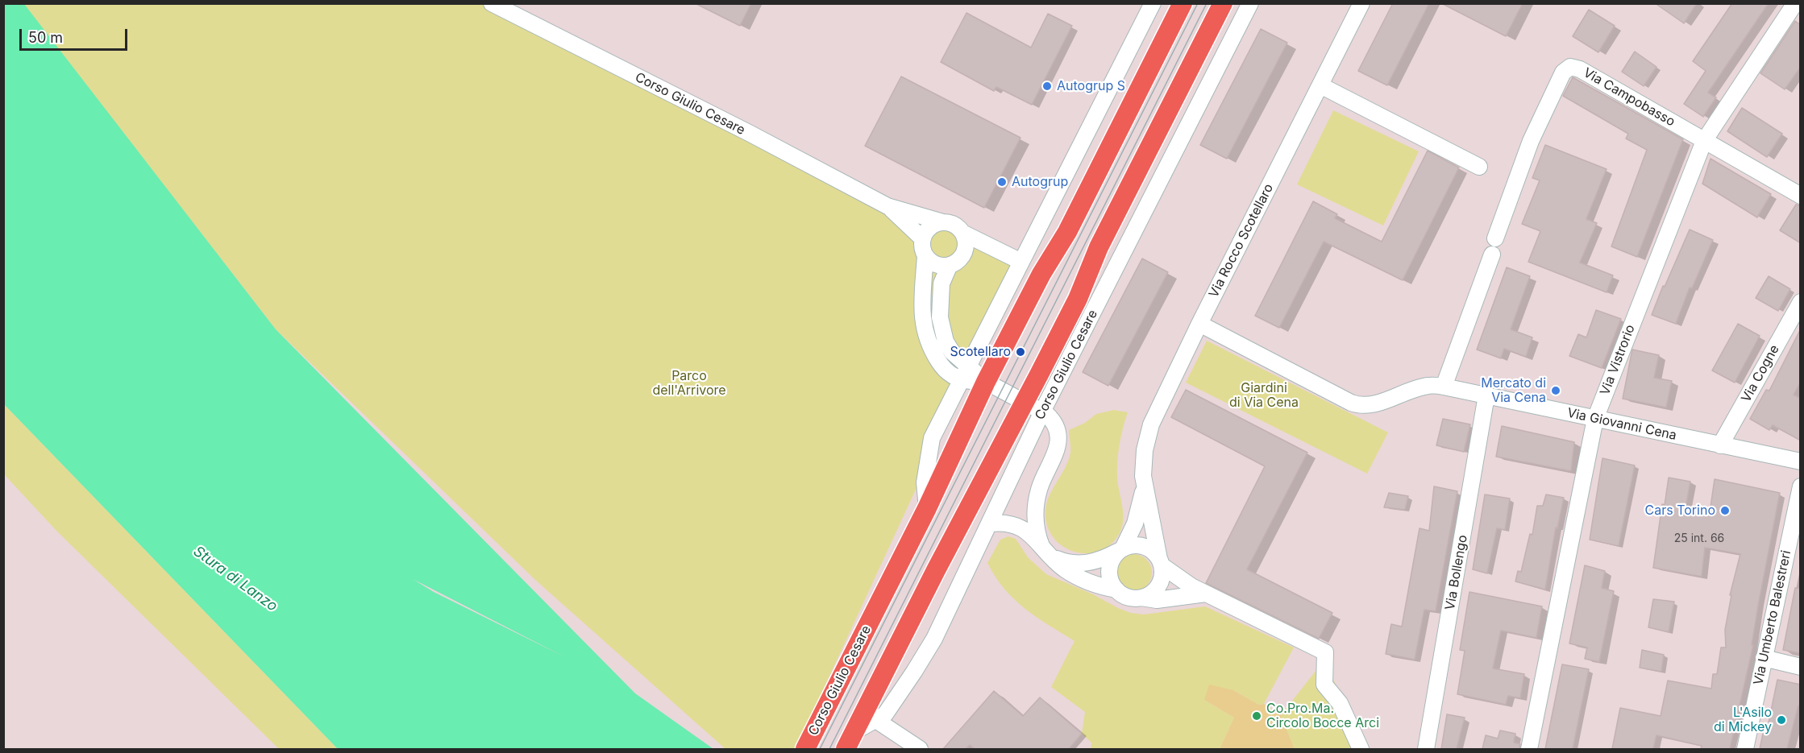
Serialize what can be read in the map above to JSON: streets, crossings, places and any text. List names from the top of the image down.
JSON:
{
  "streets": {
    "main road": ["Corso Giulio Cesare"],
    "street": [
      "Via Campobasso",
      "Via Rocco Scotellaro",
      "Via Vistrorio",
      "Via Cogne",
      "Via Giovanni Cena",
      "Via Bollengo",
      "Via Umberto Balestreri"
    ]
  },
  "crossings": [
    ["Via Campobasso", "Via Vistrorio"],
    ["Via Campobasso", "Via Giovanni Cena"],
    ["Via Rocco Scotellaro", "Via Giovanni Cena"],
    ["Via Vistrorio", "Via Giovanni Cena"],
    ["Via Cogne", "Via Giovanni Cena"],
    ["Via Giovanni Cena", "Via Bollengo"]
  ],
  "water": ["Stura di Lanzo"],
  "parks": ["Parco dell'Arrivore", "Giardini di Via Cena"],
  "places": [
    "Autogrup S",
    "Autogrup",
    "Scotellaro",
    "Mercato di Via Cena",
    "Cars Torino",
    "Co.Pro.Ma. Circolo Bocce Arci",
    "L'Asilo di Mickey"
  ],
  "house_numbers": ["25 int. 66"],
  "scale_bar": "50 m"
}
